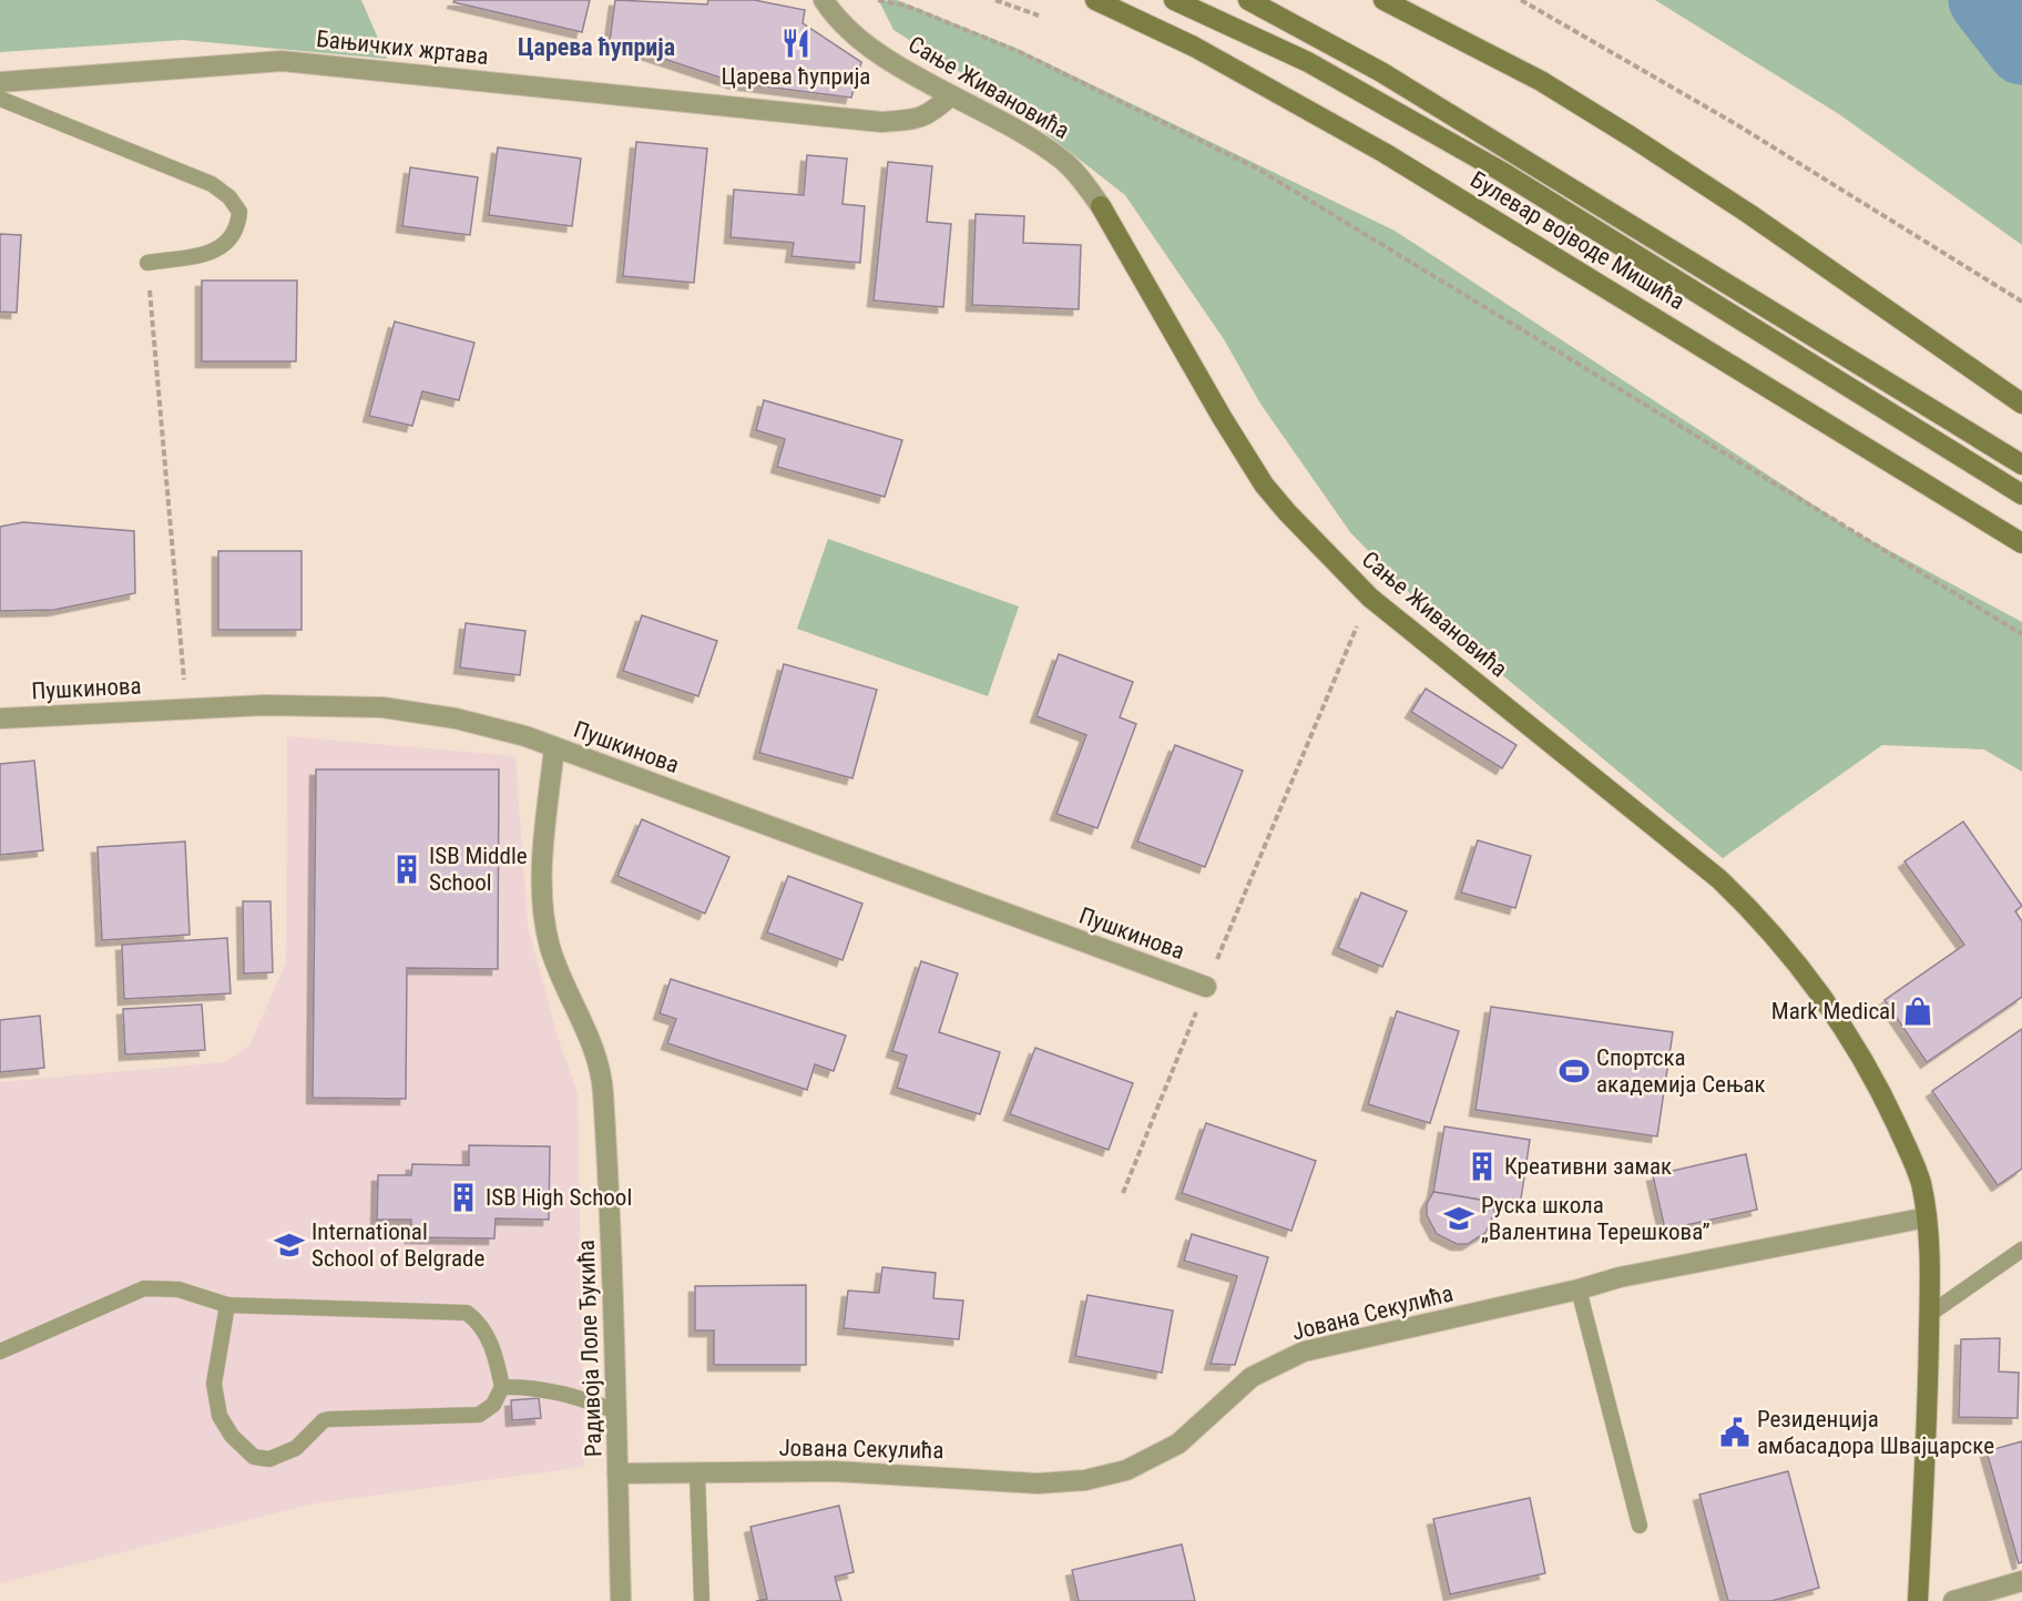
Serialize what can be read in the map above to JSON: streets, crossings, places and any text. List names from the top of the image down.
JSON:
{
  "streets": {
    "main road": ["Сање Живановића", "Булевар војводе Мишића"],
    "street": [
      "Бањичких жртава",
      "Пушкинова",
      "Јована Секулића",
      "Радивоја Лоле Ђукића"
    ]
  },
  "crossings": [
    ["Бањичких жртава", "Сање Живановића"],
    ["Сање Живановића", "Јована Секулића"],
    ["Пушкинова", "Радивоја Лоле Ђукића"],
    ["Јована Секулића", "Радивоја Лоле Ђукића"]
  ],
  "districts": ["Царева ћуприја"],
  "places": {
    "restaurant": ["Царева ћуприја"],
    "building": ["ISB Middle School", "Креативни замак", "ISB High School"],
    "shop": ["Mark Medical"],
    "sports": ["Спортска академија Сењак"],
    "school or university": ["Руска школа „Валентина Терешкова”", "International School of Belgrade"],
    "public building": ["Резиденција амбасадора Швајцарске"]
  }
}
